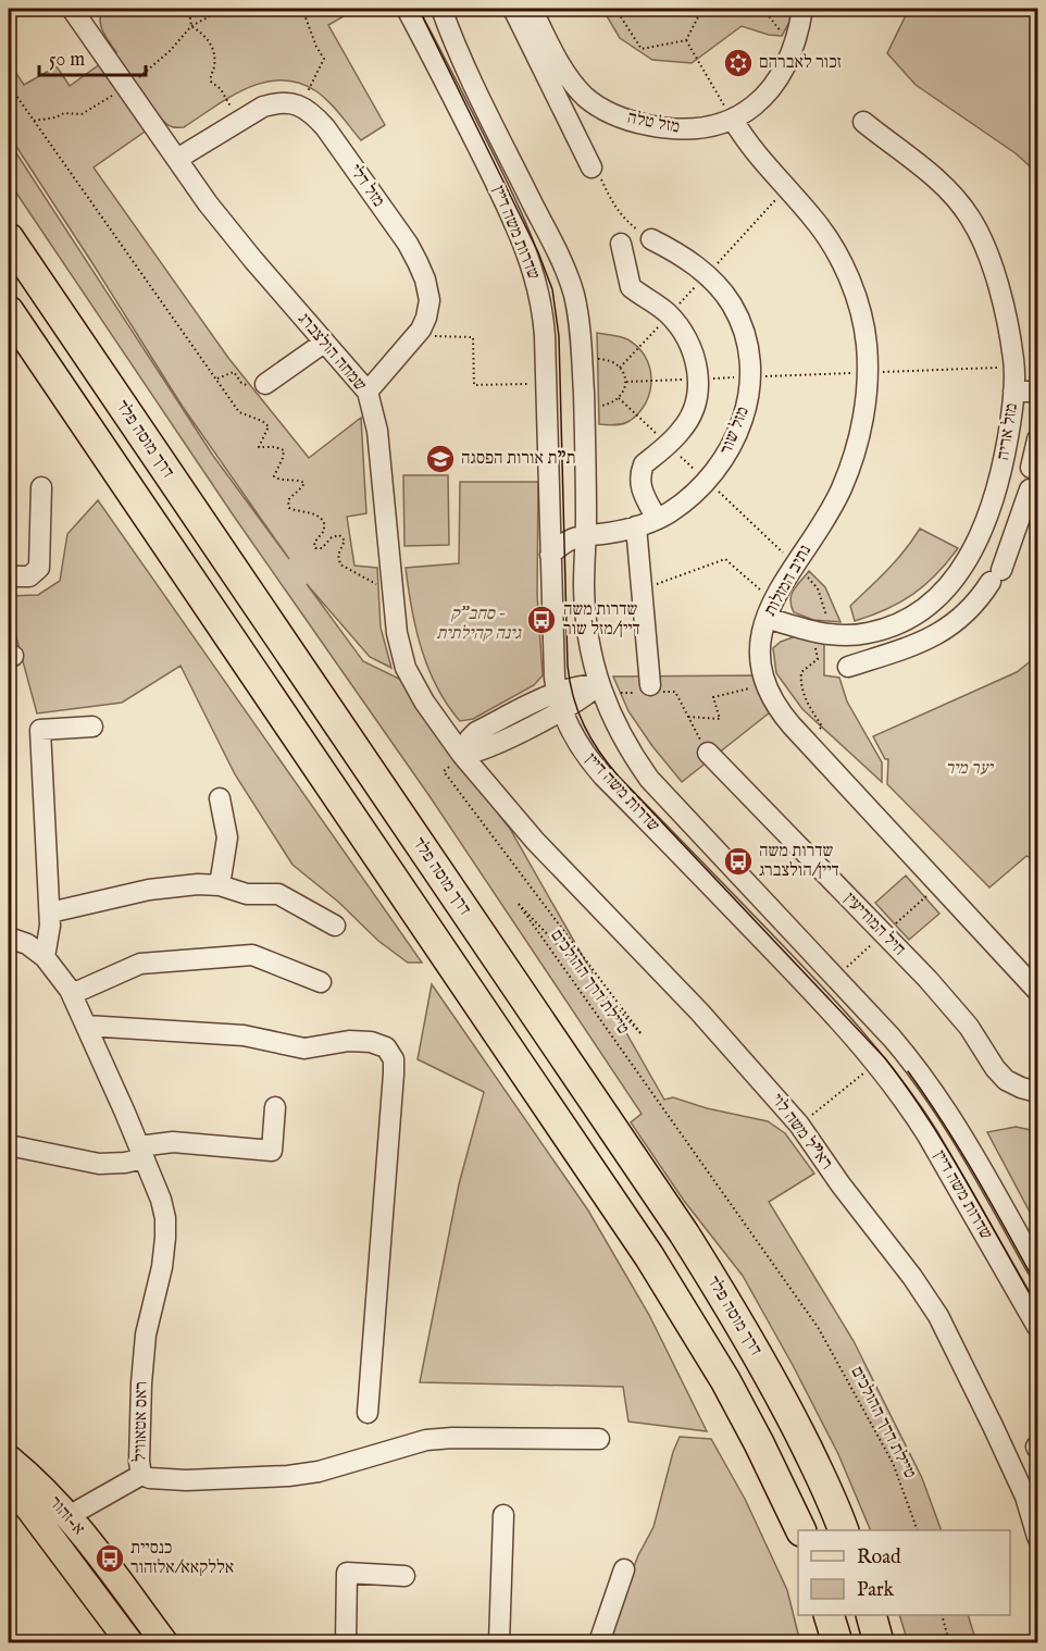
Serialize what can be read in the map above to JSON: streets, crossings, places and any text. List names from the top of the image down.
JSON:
{
  "streets": {
    "highway": ["דרך מוסה פלד"],
    "main road": ["א-זהור"],
    "street": [
      "מזל טלה",
      "מזל דלי",
      "שדרות משה דיין",
      "שמחה הולצברג",
      "מזל שור",
      "מזל אריה",
      "נתיב המזלות",
      "חיל המודיעין",
      "רא\"ל משה לוי",
      "ראס אטאוויל"
    ],
    "path": ["טיילת דרך ההולכים"]
  },
  "crossings": [
    ["מזל טלה", "נתיב המזלות"],
    ["מזל דלי", "שמחה הולצברג"],
    ["שדרות משה דיין", "מזל שור"],
    ["שמחה הולצברג", "טיילת דרך ההולכים"],
    ["שמחה הולצברג", "רא\"ל משה לוי"],
    ["מזל אריה", "נתיב המזלות"]
  ],
  "parks": ["סחב\"ק - גינה קהילתית", "יער מיר"],
  "places": {
    "synagogue": ["זכור לאברהם"],
    "school or university": ["ת\"ת אורות הפסגה"],
    "bus stop": ["שדרות משה דיין/מזל שור", "שדרות משה דיין/הולצברג", "כנסיית אללקאא/אלזהור"]
  },
  "legend": ["Road", "Park"],
  "scale_bar": "50 m"
}
